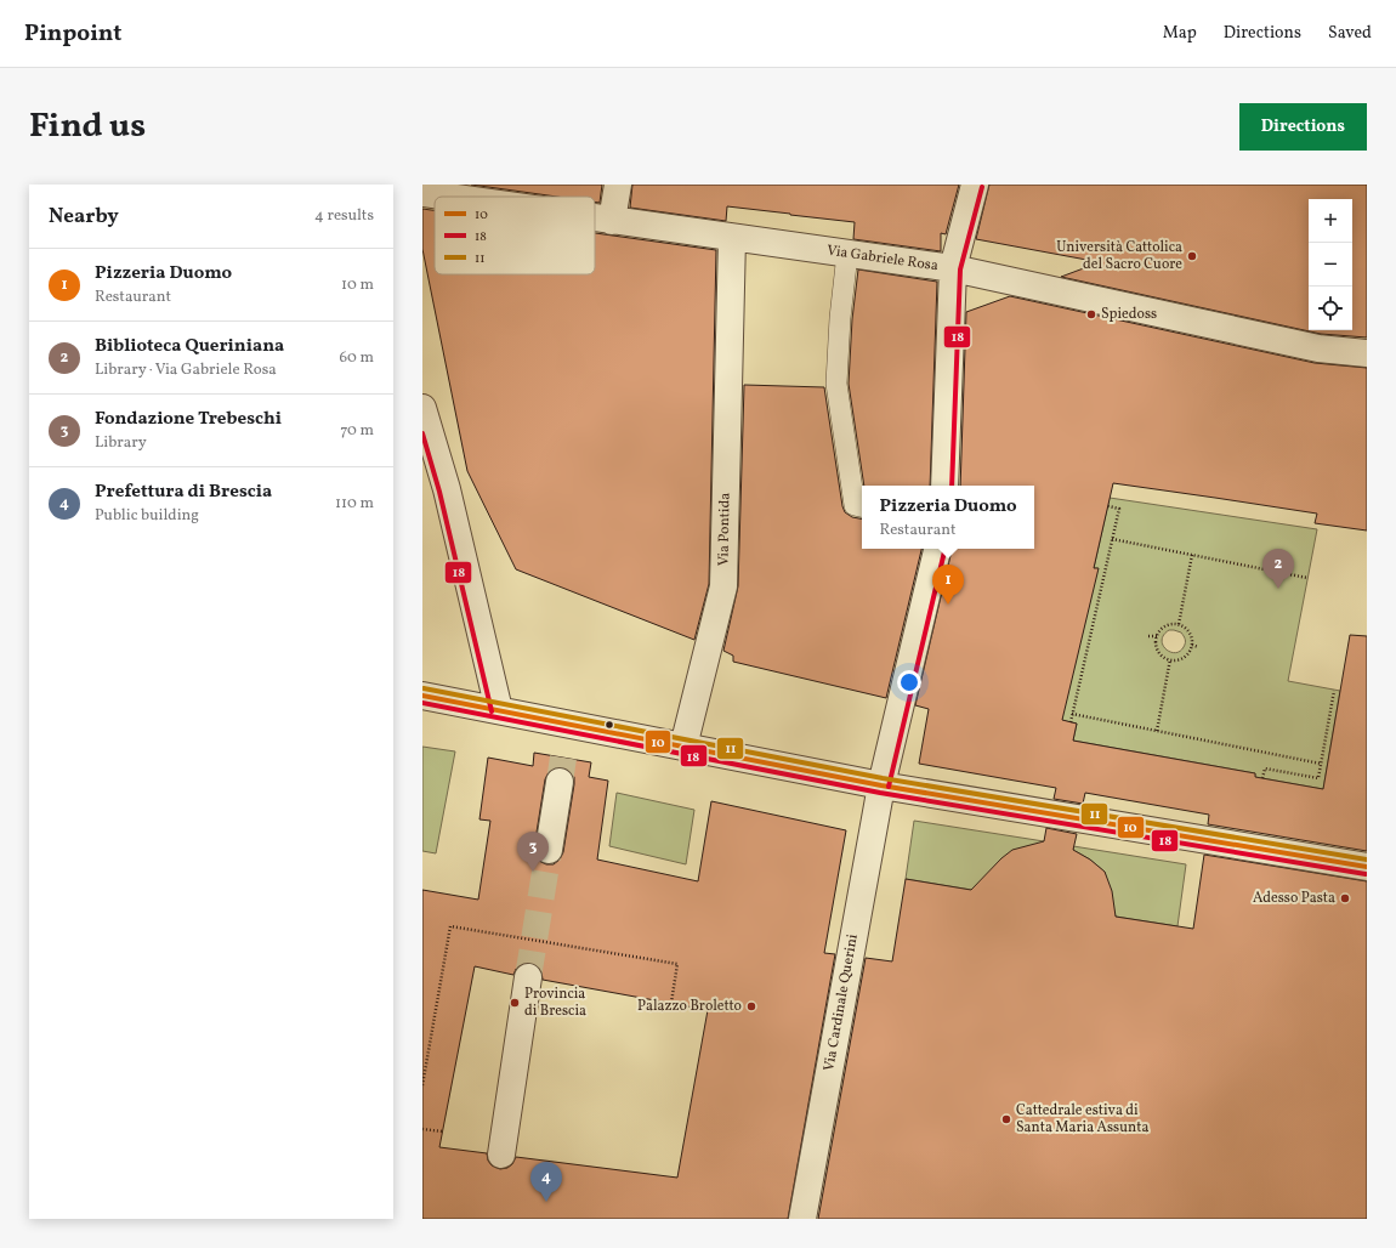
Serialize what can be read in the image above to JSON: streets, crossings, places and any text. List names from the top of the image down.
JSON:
{
  "streets": {
    "street": ["Via Gabriele Rosa", "Via Pontida", "Via Cardinale Querini"]
  },
  "crossings": [
    ["Via Gabriele Rosa", "Via Pontida"]
  ],
  "places": [
    "Università Cattolica del Sacro Cuore",
    "Spiedoss",
    "Adesso Pasta",
    "Provincia di Brescia",
    "Palazzo Broletto",
    "Cattedrale estiva di Santa Maria Assunta"
  ],
  "lines": ["transit line 18", "transit line 11", "transit line 10"],
  "legend": ["10", "18", "11"],
  "page": {
    "header": "Pinpoint",
    "nav": ["Map", "Directions", "Saved"],
    "title": "Find us",
    "buttons": "Directions",
    "heading": ["Nearby", "4 results"],
    "map_buttons": ["+", "−"],
    "list": [
      {
        "mark": "1",
        "name": "Pizzeria Duomo",
        "note": "Restaurant",
        "value": "10 m"
      },
      {
        "mark": "2",
        "name": "Biblioteca Queriniana",
        "note": "Library · Via Gabriele Rosa",
        "value": "60 m"
      },
      {
        "mark": "3",
        "name": "Fondazione Trebeschi",
        "note": "Library",
        "value": "70 m"
      },
      {
        "mark": "4",
        "name": "Prefettura di Brescia",
        "note": "Public building",
        "value": "110 m"
      }
    ],
    "popup": ["Pizzeria Duomo", "Restaurant"],
    "pins": [
      "2",
      "1",
      "3",
      "4"
    ]
  }
}
